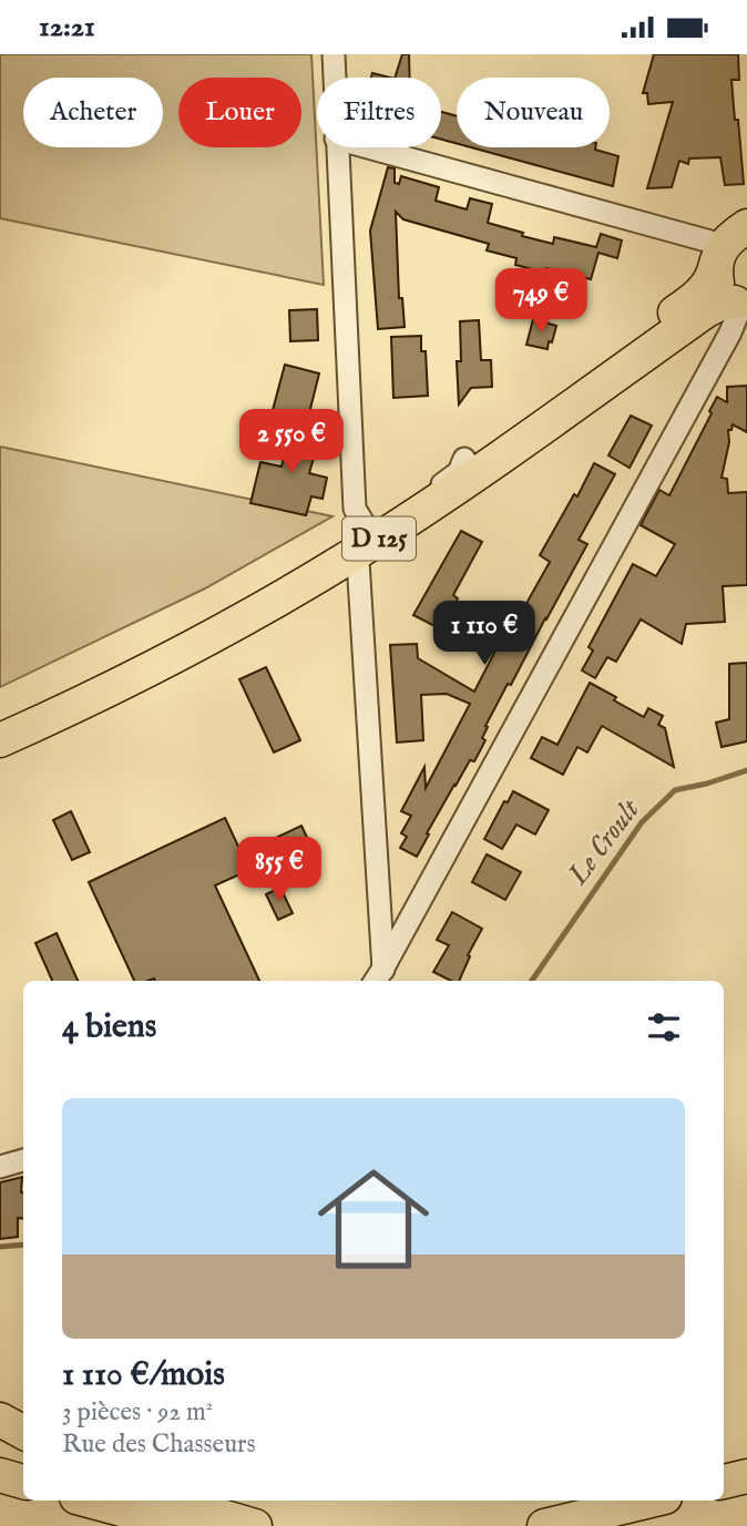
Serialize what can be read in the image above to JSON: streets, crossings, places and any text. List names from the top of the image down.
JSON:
{
  "streets": {
    "main road": ["D 125"]
  },
  "water": ["Le Croult"],
  "page": {
    "status": "12:21",
    "chip": [
      "Acheter",
      "Louer",
      "Filtres",
      "Nouveau"
    ],
    "price": [
      "749 €",
      "2 550 €",
      "1 110 €",
      "855 €"
    ],
    "heading": "4 biens",
    "list": [
      {
        "name": "1 110 €/mois",
        "note": "3 pièces · 92 m² · Rue des Chasseurs"
      }
    ]
  }
}
